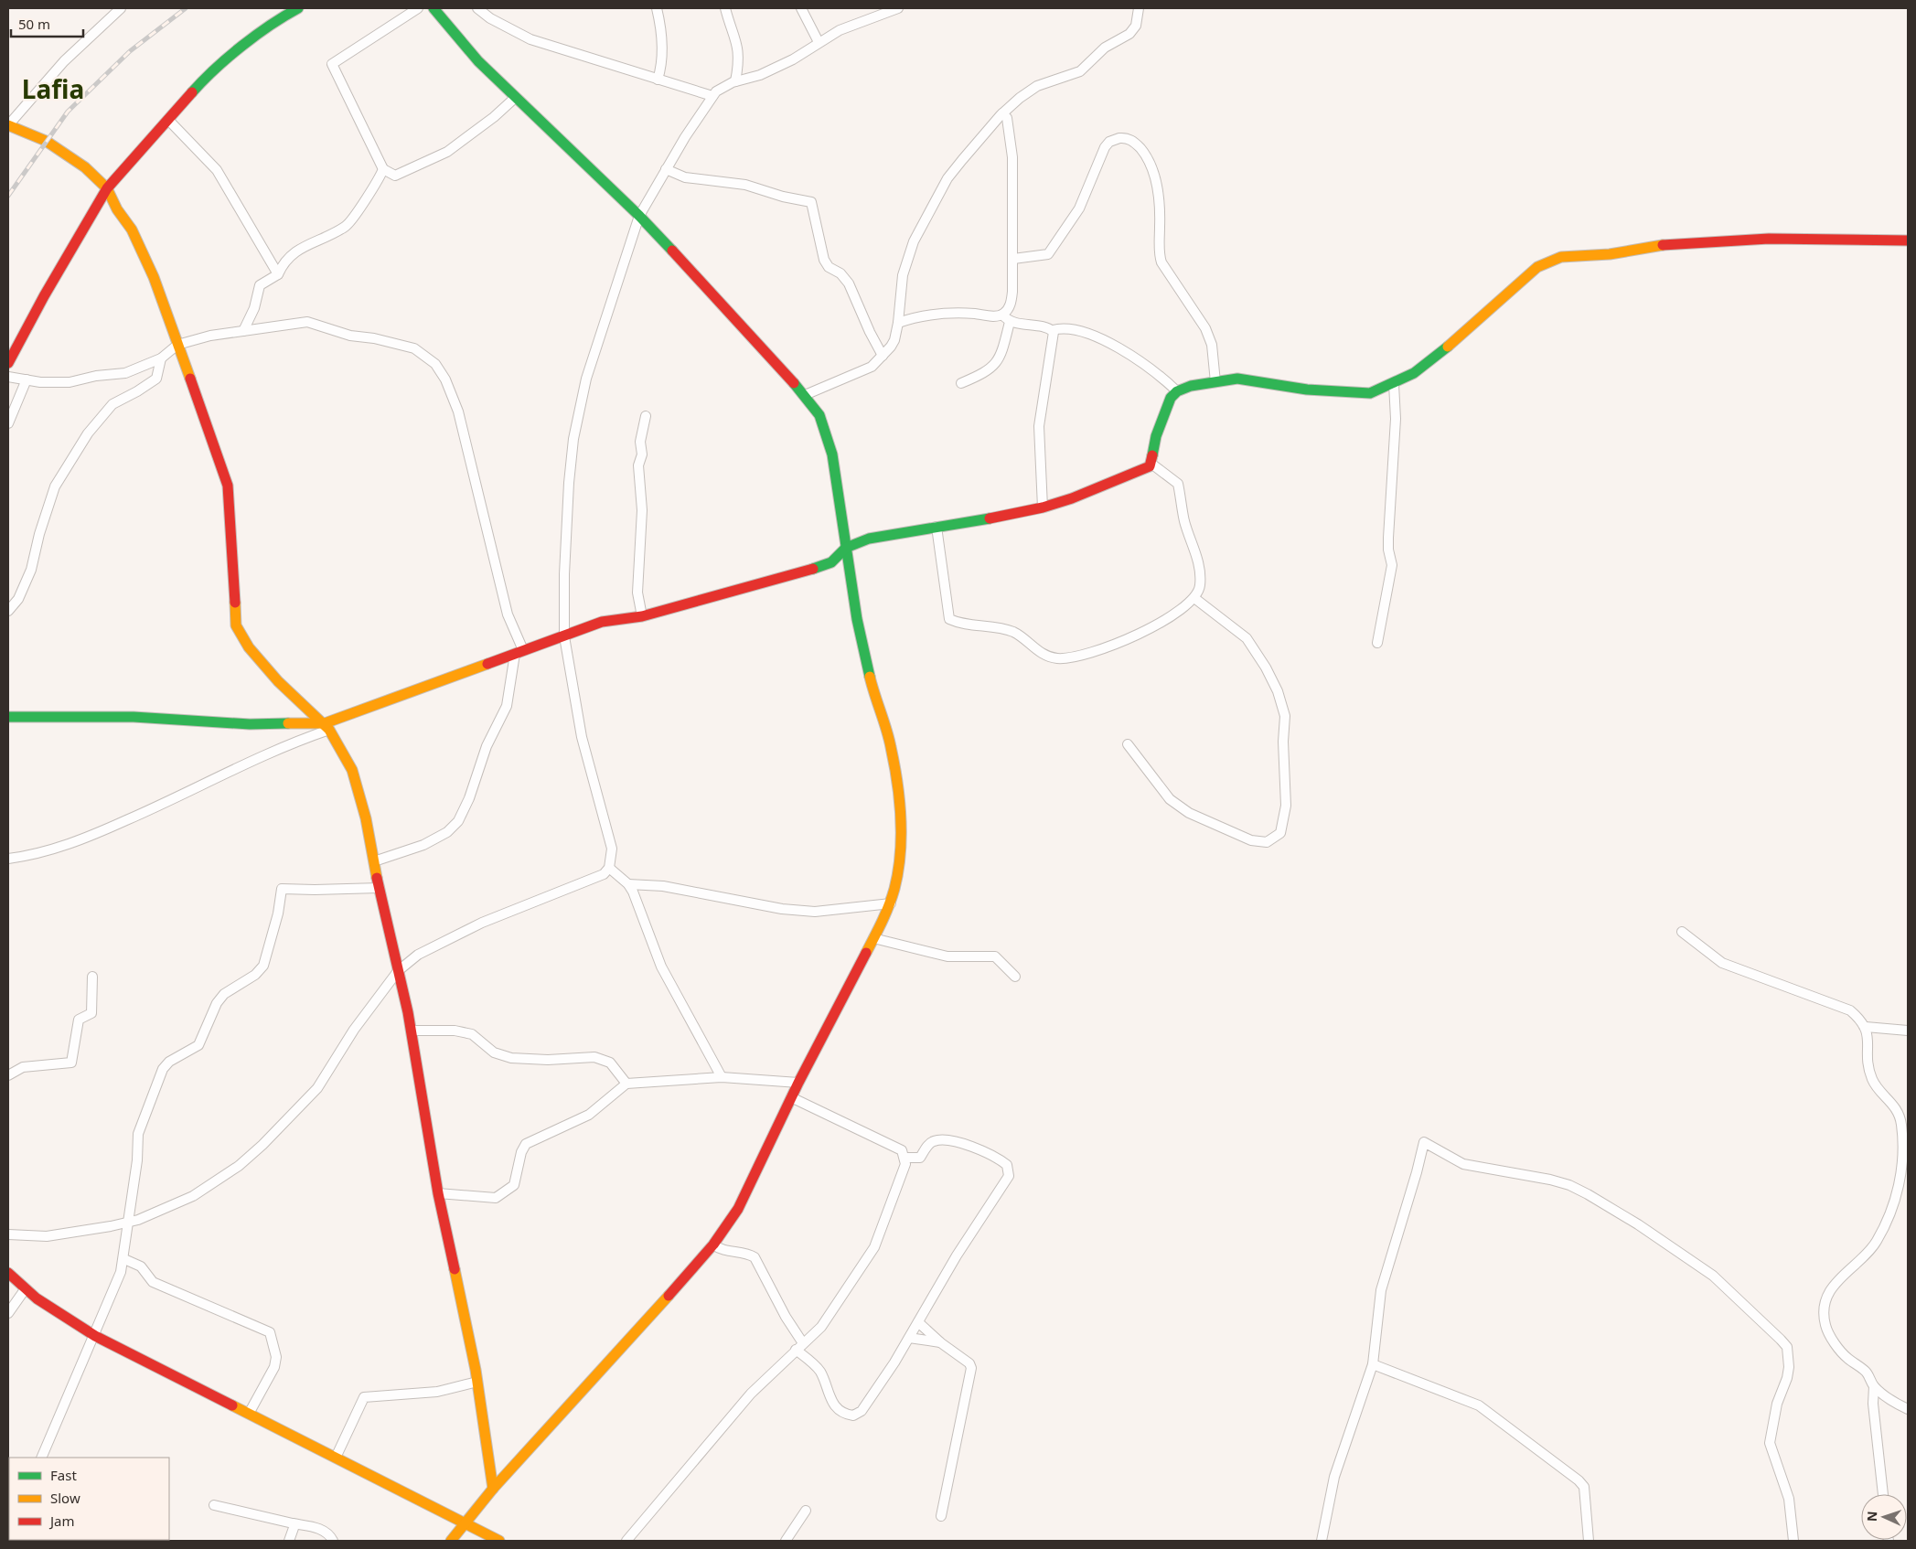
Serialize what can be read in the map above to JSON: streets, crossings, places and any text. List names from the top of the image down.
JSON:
{
  "districts": ["Lafia"],
  "legend": ["Fast", "Slow", "Jam"],
  "scale_bar": "50 m",
  "north": "left"
}
